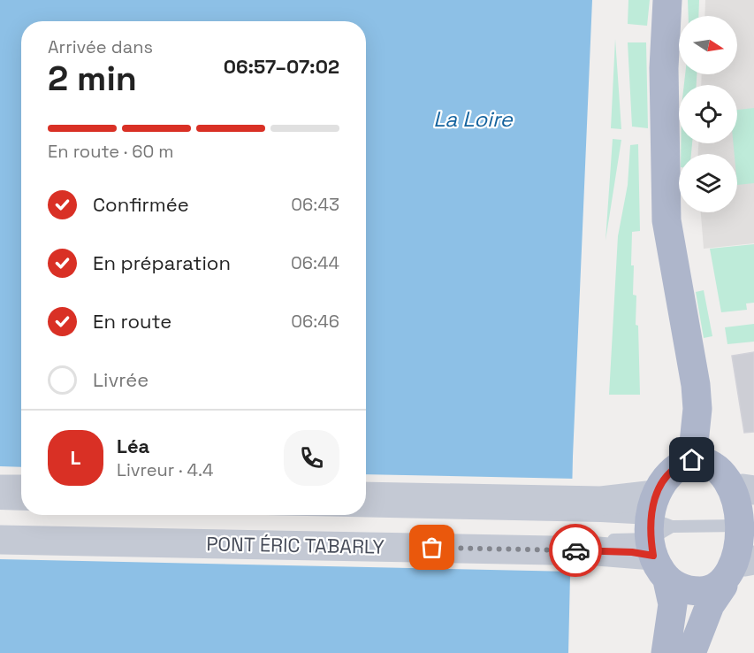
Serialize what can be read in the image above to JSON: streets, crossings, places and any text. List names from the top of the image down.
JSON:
{
  "streets": {
    "street": ["PONT ÉRIC TABARLY"]
  },
  "water": ["La Loire"],
  "north": "right",
  "page": {
    "heading": ["2 min", "Arrivée dans", "06:57–07:02"],
    "panel": ["Léa", "Livreur · 4.4"],
    "bar": "En route · 60 m",
    "list": [
      ["Confirmée", "06:43"],
      ["En préparation", "06:44"],
      ["En route", "06:46"],
      "Livrée"
    ],
    "round": "L"
  }
}
